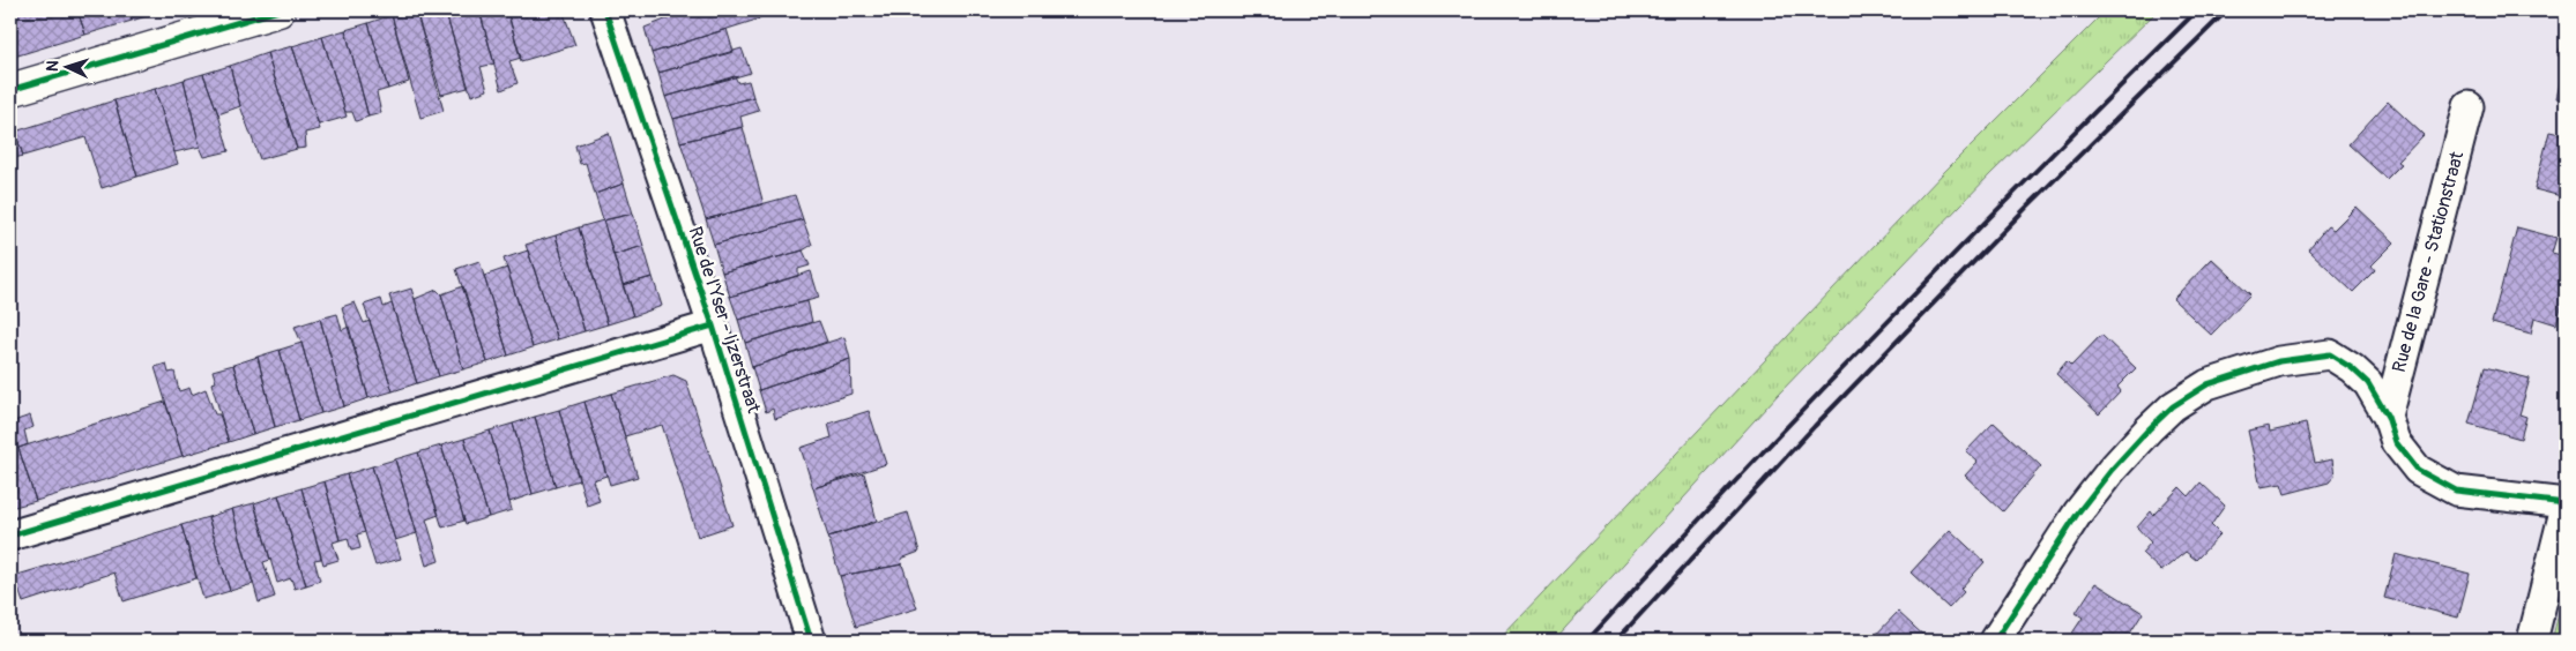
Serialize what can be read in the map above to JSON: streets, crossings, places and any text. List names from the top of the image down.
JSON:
{
  "streets": {
    "street": ["Rue de la Gare - Stationstraat", "Rue de l'Yser - Ijzerstraat"]
  },
  "north": "left"
}
